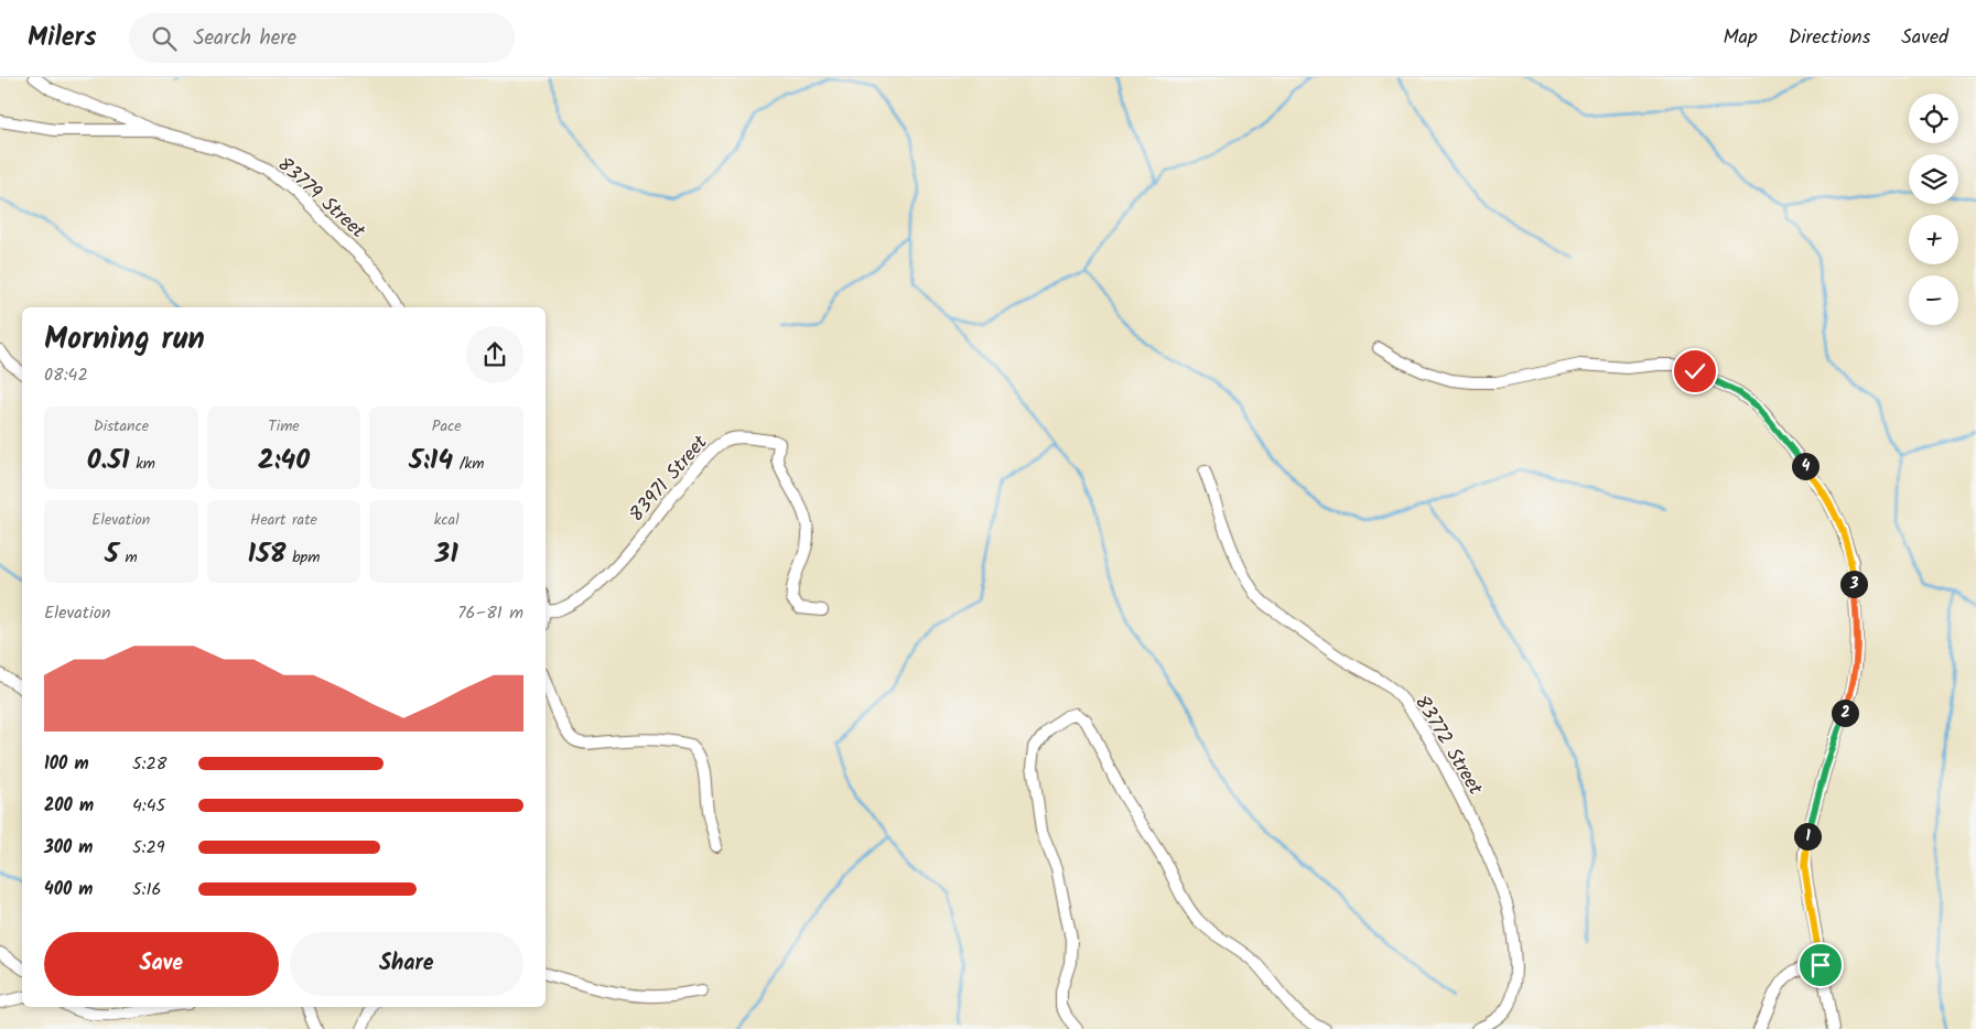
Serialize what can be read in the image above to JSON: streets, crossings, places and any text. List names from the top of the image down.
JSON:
{
  "streets": {
    "street": ["83779 Street", "83971 Street", "83772 Street"]
  },
  "page": {
    "header": "Milers",
    "search": "Search here",
    "nav": ["Map", "Directions", "Saved"],
    "map_buttons": ["+", "−"],
    "heading": ["Morning run", "08:42"],
    "stats": [
      ["Distance", "0.51 km"],
      ["Time", "2:40"],
      ["Pace", "5:14 /km"],
      ["Elevation", "5 m"],
      ["Heart rate", "158 bpm"],
      ["kcal", "31"]
    ],
    "pins": [
      "4",
      "3",
      "2",
      "1"
    ],
    "chart": ["Elevation", "76–81 m"],
    "list": [
      {
        "name": "100 m",
        "note": "5:28"
      },
      {
        "name": "200 m",
        "note": "4:45"
      },
      {
        "name": "300 m",
        "note": "5:29"
      },
      {
        "name": "400 m",
        "note": "5:16"
      }
    ],
    "buttons": ["Save", "Share"]
  }
}
